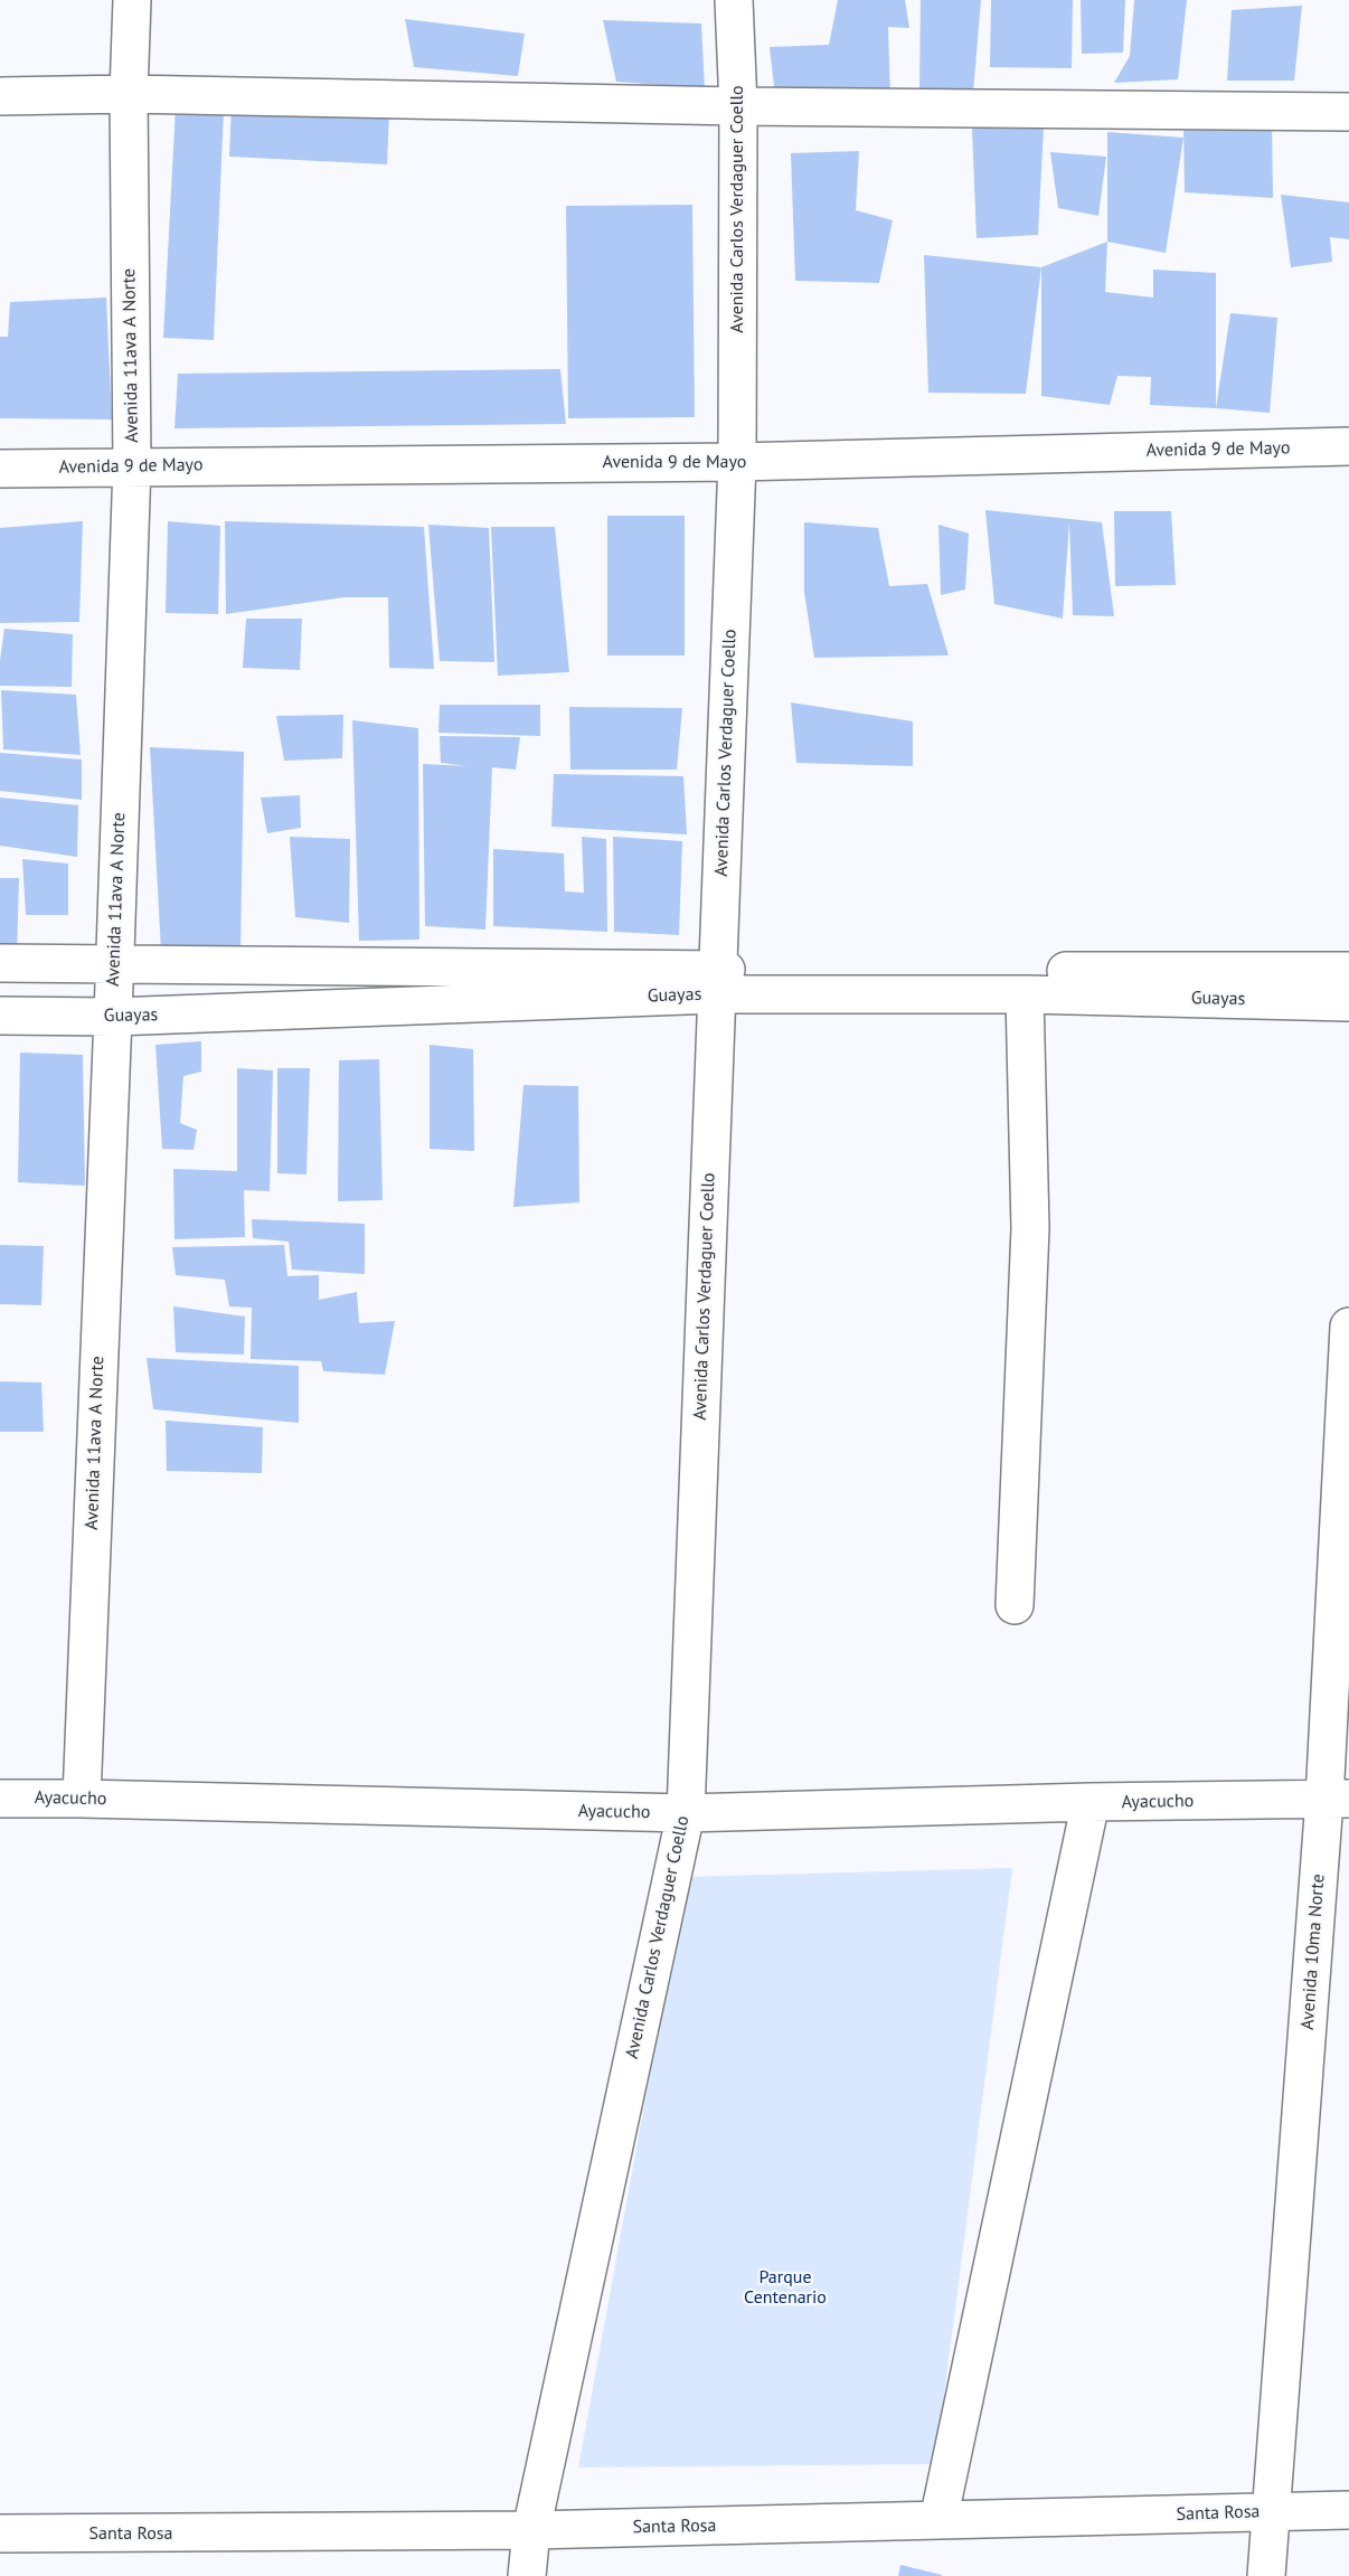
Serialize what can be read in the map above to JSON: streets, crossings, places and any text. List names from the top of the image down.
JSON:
{
  "streets": {
    "street": [
      "Avenida Carlos Verdaguer Coello",
      "Avenida 11ava A Norte",
      "Avenida 9 de Mayo",
      "Guayas",
      "Ayacucho",
      "Avenida 10ma Norte",
      "Santa Rosa"
    ]
  },
  "crossings": [
    ["Avenida Carlos Verdaguer Coello", "Avenida 9 de Mayo"],
    ["Avenida Carlos Verdaguer Coello", "Guayas"],
    ["Avenida Carlos Verdaguer Coello", "Ayacucho"],
    ["Avenida Carlos Verdaguer Coello", "Santa Rosa"],
    ["Avenida 11ava A Norte", "Avenida 9 de Mayo"],
    ["Avenida 11ava A Norte", "Guayas"],
    ["Avenida 11ava A Norte", "Ayacucho"],
    ["Ayacucho", "Avenida 10ma Norte"],
    ["Avenida 10ma Norte", "Santa Rosa"]
  ],
  "parks": ["Parque Centenario"]
}
